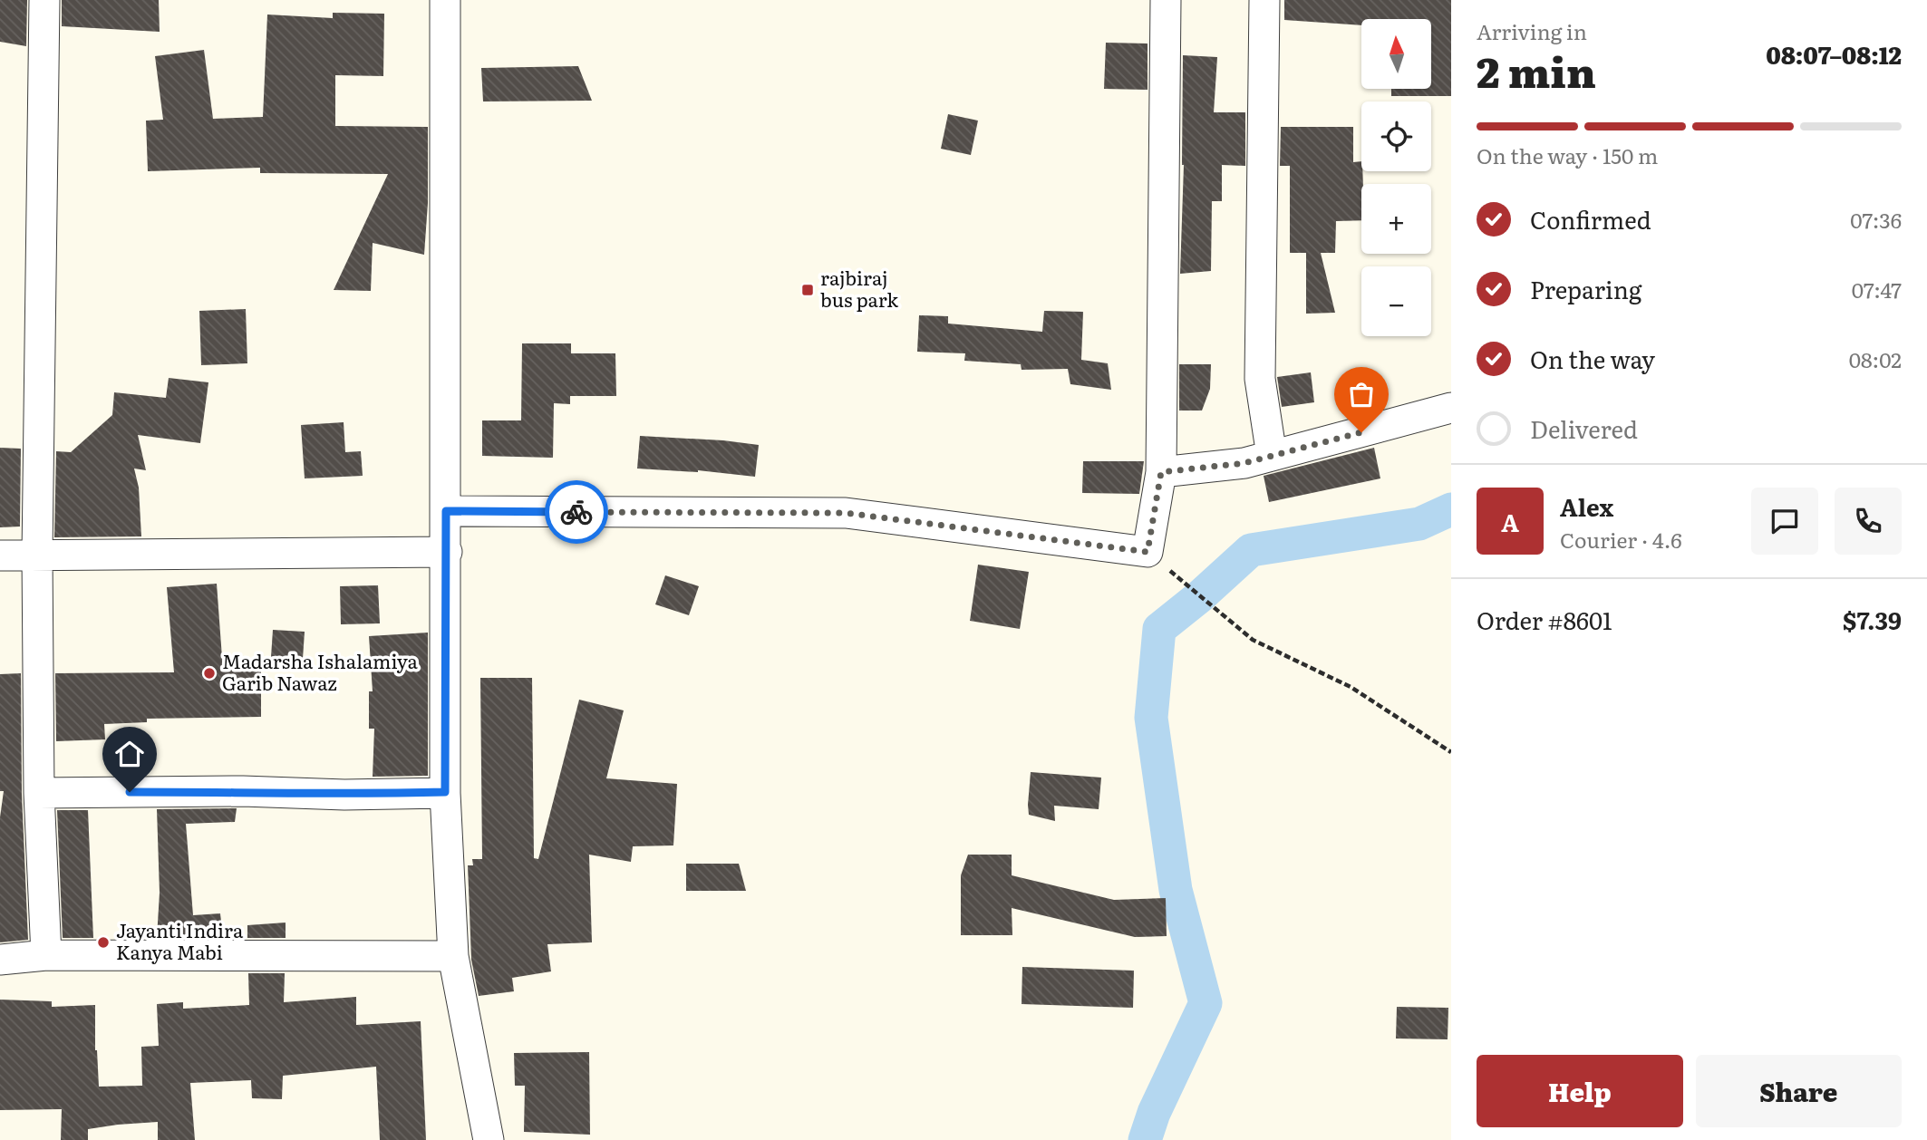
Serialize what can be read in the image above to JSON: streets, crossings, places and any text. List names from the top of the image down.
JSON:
{
  "places": {
    "transit": ["rajbiraj bus park"],
    "other": ["Madarsha Ishalamiya Garib Nawaz", "Jayanti Indira Kanya Mabi"]
  },
  "north": "top",
  "page": {
    "heading": ["2 min", "Arriving in", "08:07–08:12"],
    "panel": [
      "Alex",
      "Courier · 4.6",
      "Order #8601",
      "$7.39"
    ],
    "map_buttons": ["+", "−"],
    "bar": "On the way · 150 m",
    "list": [
      ["Confirmed", "07:36"],
      ["Preparing", "07:47"],
      ["On the way", "08:02"],
      "Delivered"
    ],
    "round": "A",
    "buttons": ["Help", "Share"]
  }
}
